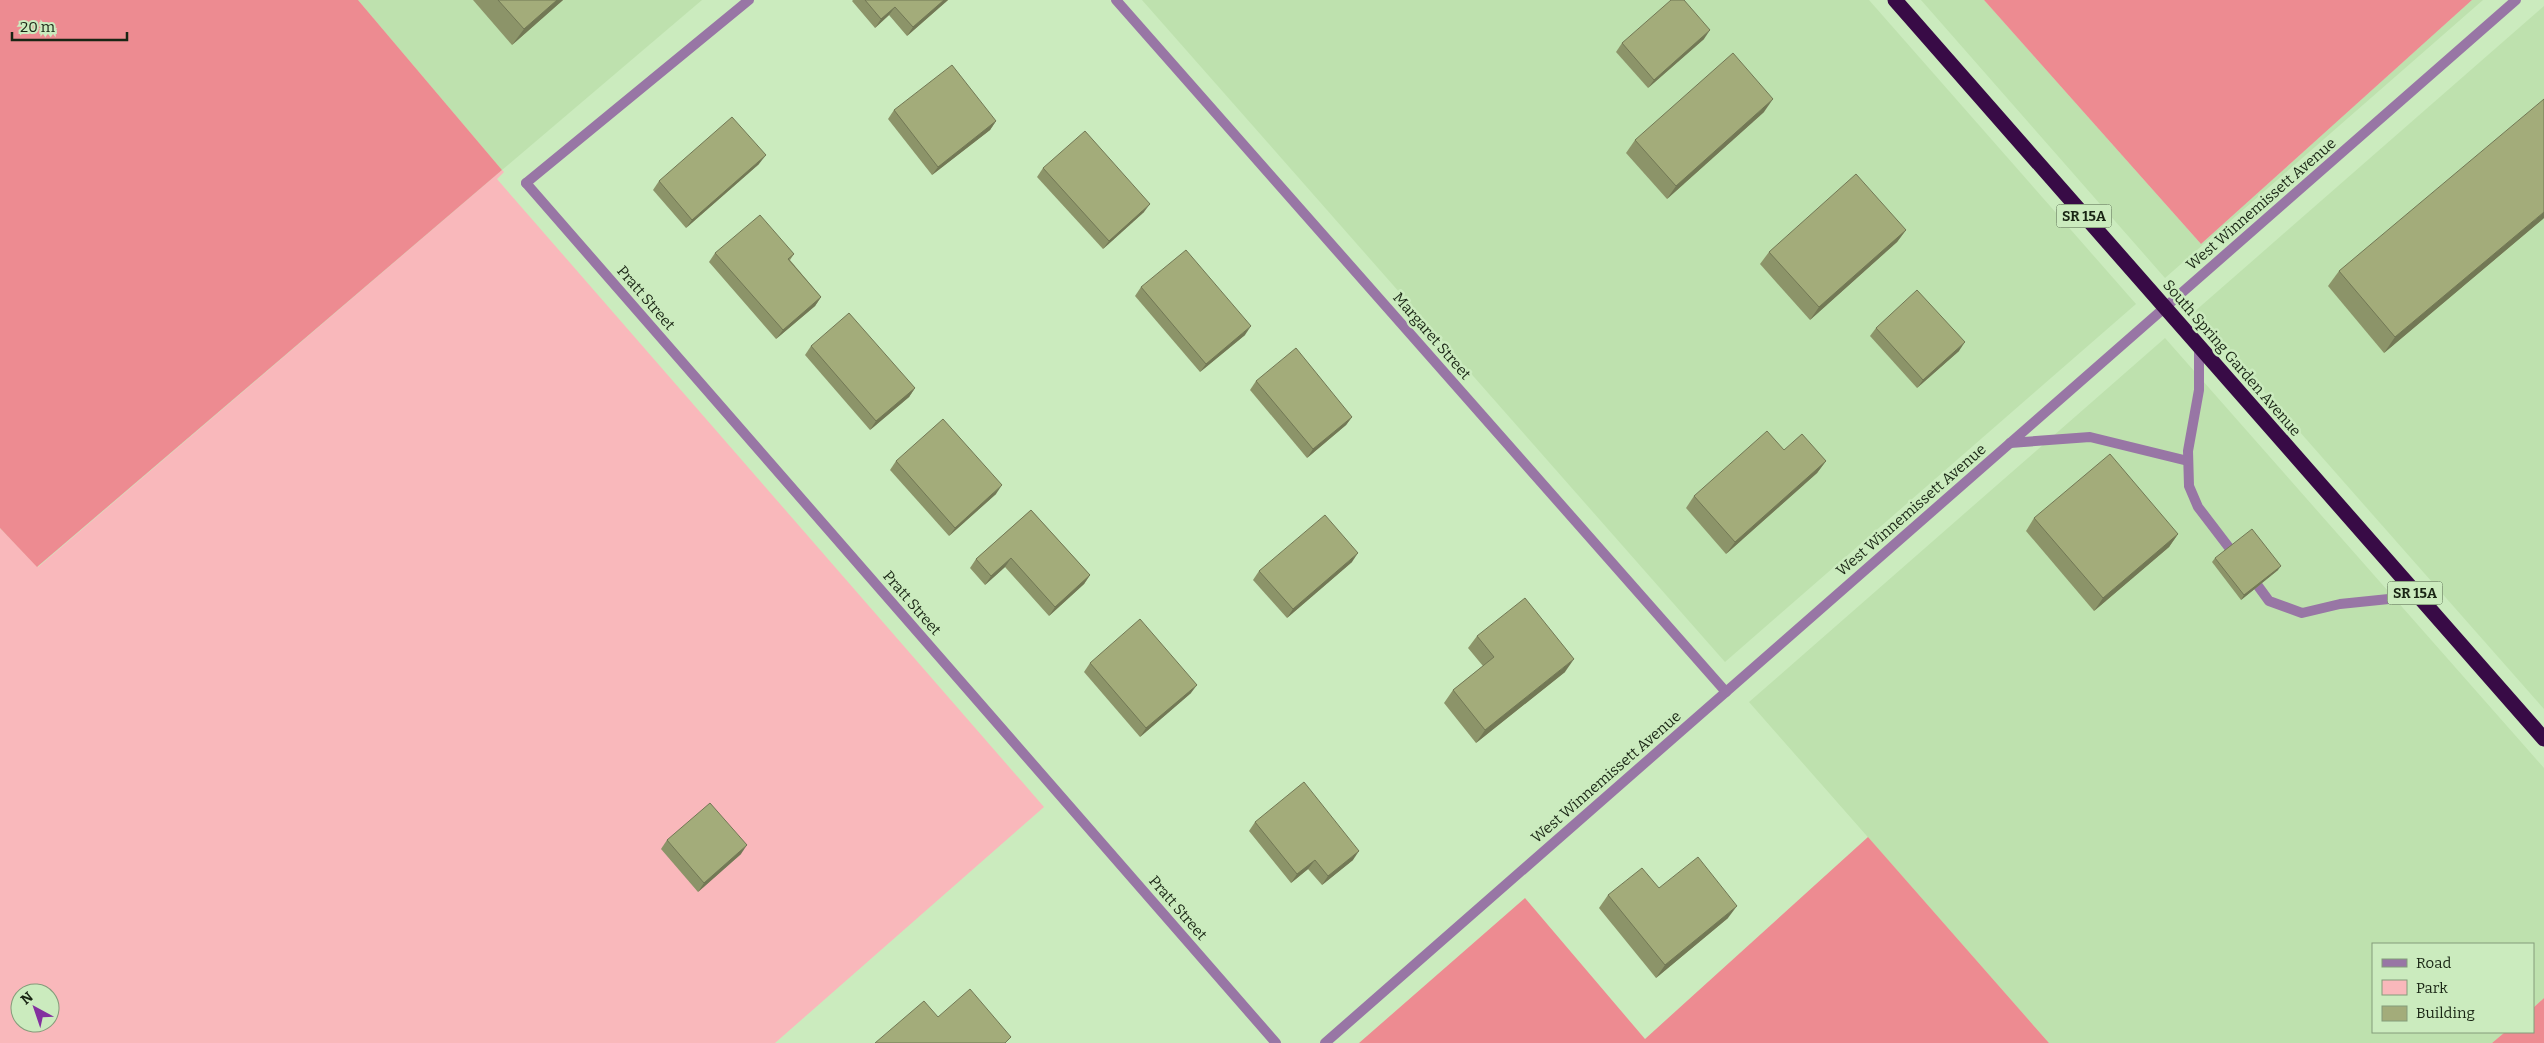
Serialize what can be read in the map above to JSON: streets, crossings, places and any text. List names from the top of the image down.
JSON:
{
  "streets": {
    "highway": ["SR 15A", "South Spring Garden Avenue"],
    "street": ["West Winnemissett Avenue", "Pratt Street", "Margaret Street"]
  },
  "crossings": [
    ["West Winnemissett Avenue", "Margaret Street"],
    ["West Winnemissett Avenue", "South Spring Garden Avenue"]
  ],
  "legend": ["Road", "Park", "Building"],
  "scale_bar": "20 m",
  "north": "top left"
}
